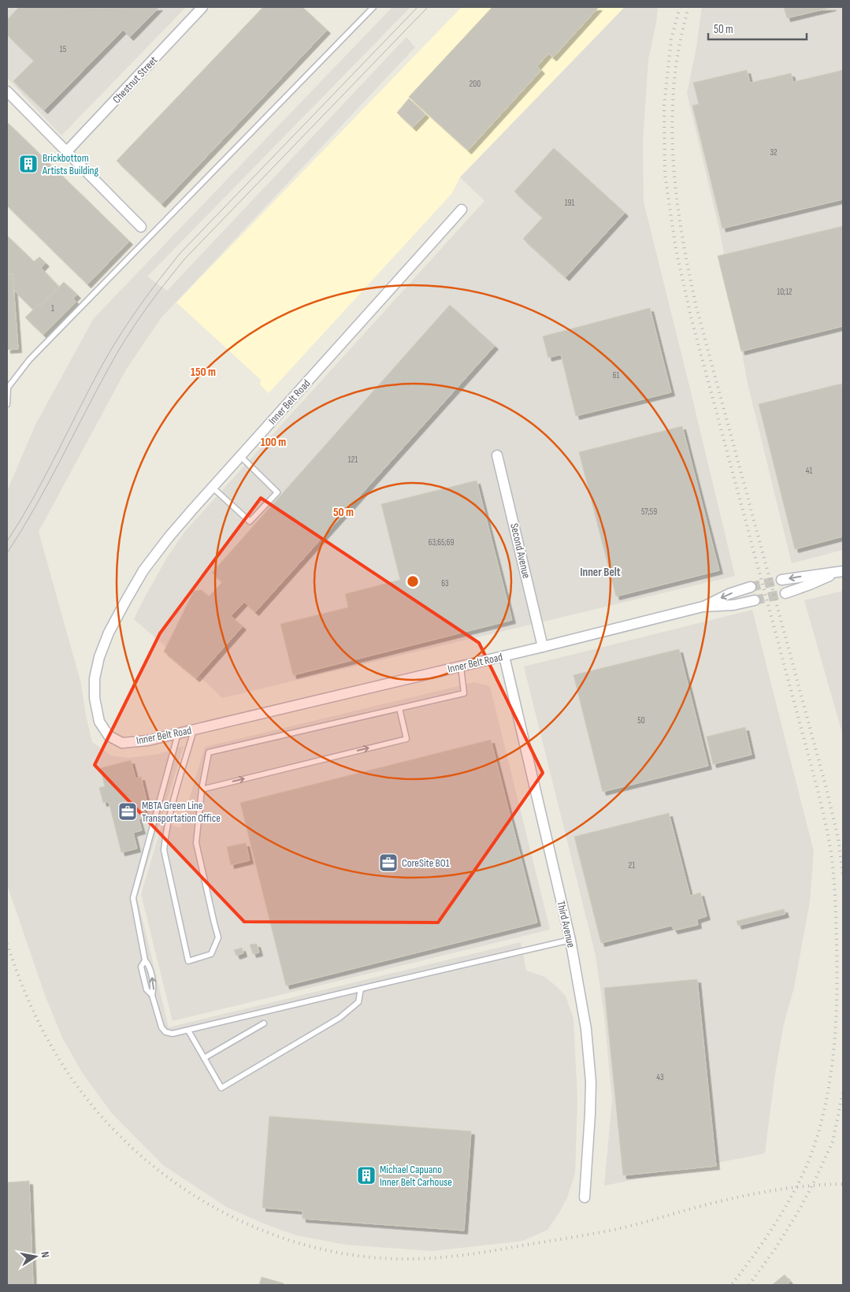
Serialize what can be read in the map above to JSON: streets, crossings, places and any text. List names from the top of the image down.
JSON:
{
  "streets": {
    "street": [
      "Chestnut Street",
      "Inner Belt Road",
      "Second Avenue",
      "Third Avenue"
    ]
  },
  "crossings": [
    ["Inner Belt Road", "Second Avenue"],
    ["Inner Belt Road", "Third Avenue"]
  ],
  "districts": ["Inner Belt"],
  "places": {
    "building": ["Brickbottom Artists Building", "Michael Capuano Inner Belt Carhouse"],
    "office": ["MBTA Green Line Transportation Office", "CoreSite BO1"]
  },
  "house_numbers": [
    "15",
    "200",
    "32",
    "191",
    "10;12",
    "1",
    "61",
    "121",
    "41",
    "57;59",
    "63;65;69",
    "63",
    "50",
    "21",
    "43"
  ],
  "scale_bar": "50 m",
  "north": "right",
  "rings": ["150 m", "100 m", "50 m"]
}
